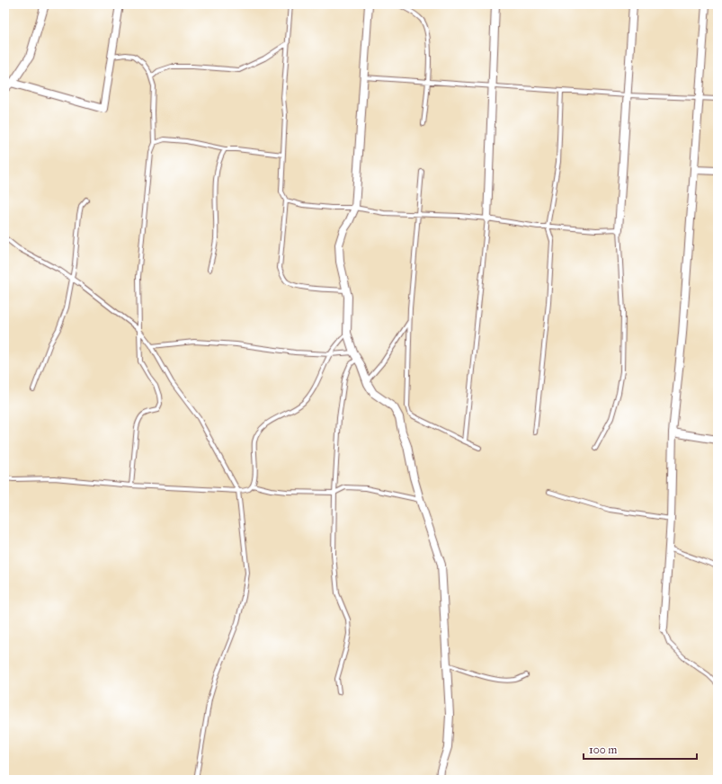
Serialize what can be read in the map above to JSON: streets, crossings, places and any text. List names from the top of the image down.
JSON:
{
  "scale_bar": "100 m"
}
